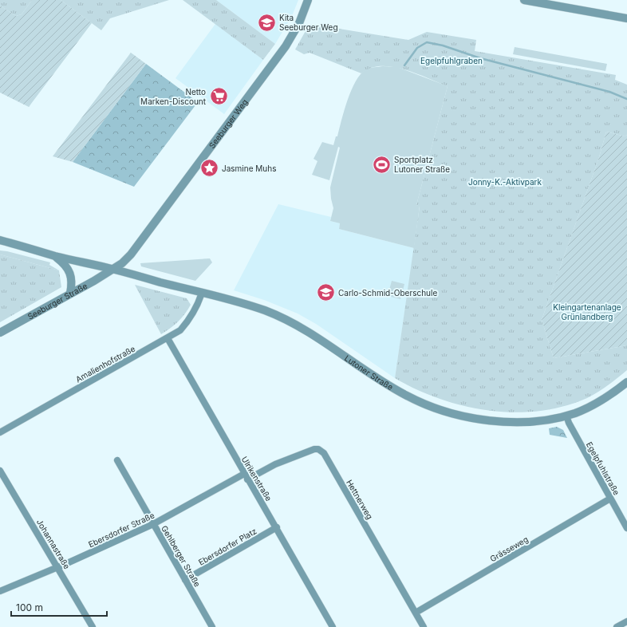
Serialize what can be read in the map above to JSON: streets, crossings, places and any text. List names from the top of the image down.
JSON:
{
  "streets": {
    "street": [
      "Seeburger Weg",
      "Seeburger Straße",
      "Amalienhofstraße",
      "Lutoner Straße",
      "Egelpfuhlstraße",
      "Ulrikenstraße",
      "Hettnerweg",
      "Ebersdorfer Straße",
      "Johannastraße",
      "Ebersdorfer Platz",
      "Grässeweg",
      "Gehlberger Straße"
    ]
  },
  "crossings": [
    ["Seeburger Weg", "Seeburger Straße"],
    ["Seeburger Weg", "Lutoner Straße"],
    ["Seeburger Straße", "Lutoner Straße"],
    ["Amalienhofstraße", "Lutoner Straße"],
    ["Amalienhofstraße", "Ulrikenstraße"],
    ["Lutoner Straße", "Egelpfuhlstraße"],
    ["Egelpfuhlstraße", "Grässeweg"],
    ["Ulrikenstraße", "Hettnerweg"],
    ["Ulrikenstraße", "Ebersdorfer Straße"],
    ["Ulrikenstraße", "Ebersdorfer Platz"],
    ["Hettnerweg", "Ebersdorfer Straße"],
    ["Hettnerweg", "Grässeweg"],
    ["Ebersdorfer Straße", "Johannastraße"],
    ["Ebersdorfer Straße", "Gehlberger Straße"],
    ["Ebersdorfer Platz", "Gehlberger Straße"]
  ],
  "parks": ["Egelpfuhlgraben", "Jonny-K.-Aktivpark", "Kleingartenanlage Grünlandberg"],
  "places": {
    "school or university": ["Kita Seeburger Weg", "Carlo-Schmid-Oberschule"],
    "supermarket": ["Netto Marken-Discount"],
    "sports": ["Sportplatz Lutoner Straße"],
    "place": ["Jasmine Muhs"]
  },
  "scale_bar": "100 m"
}
